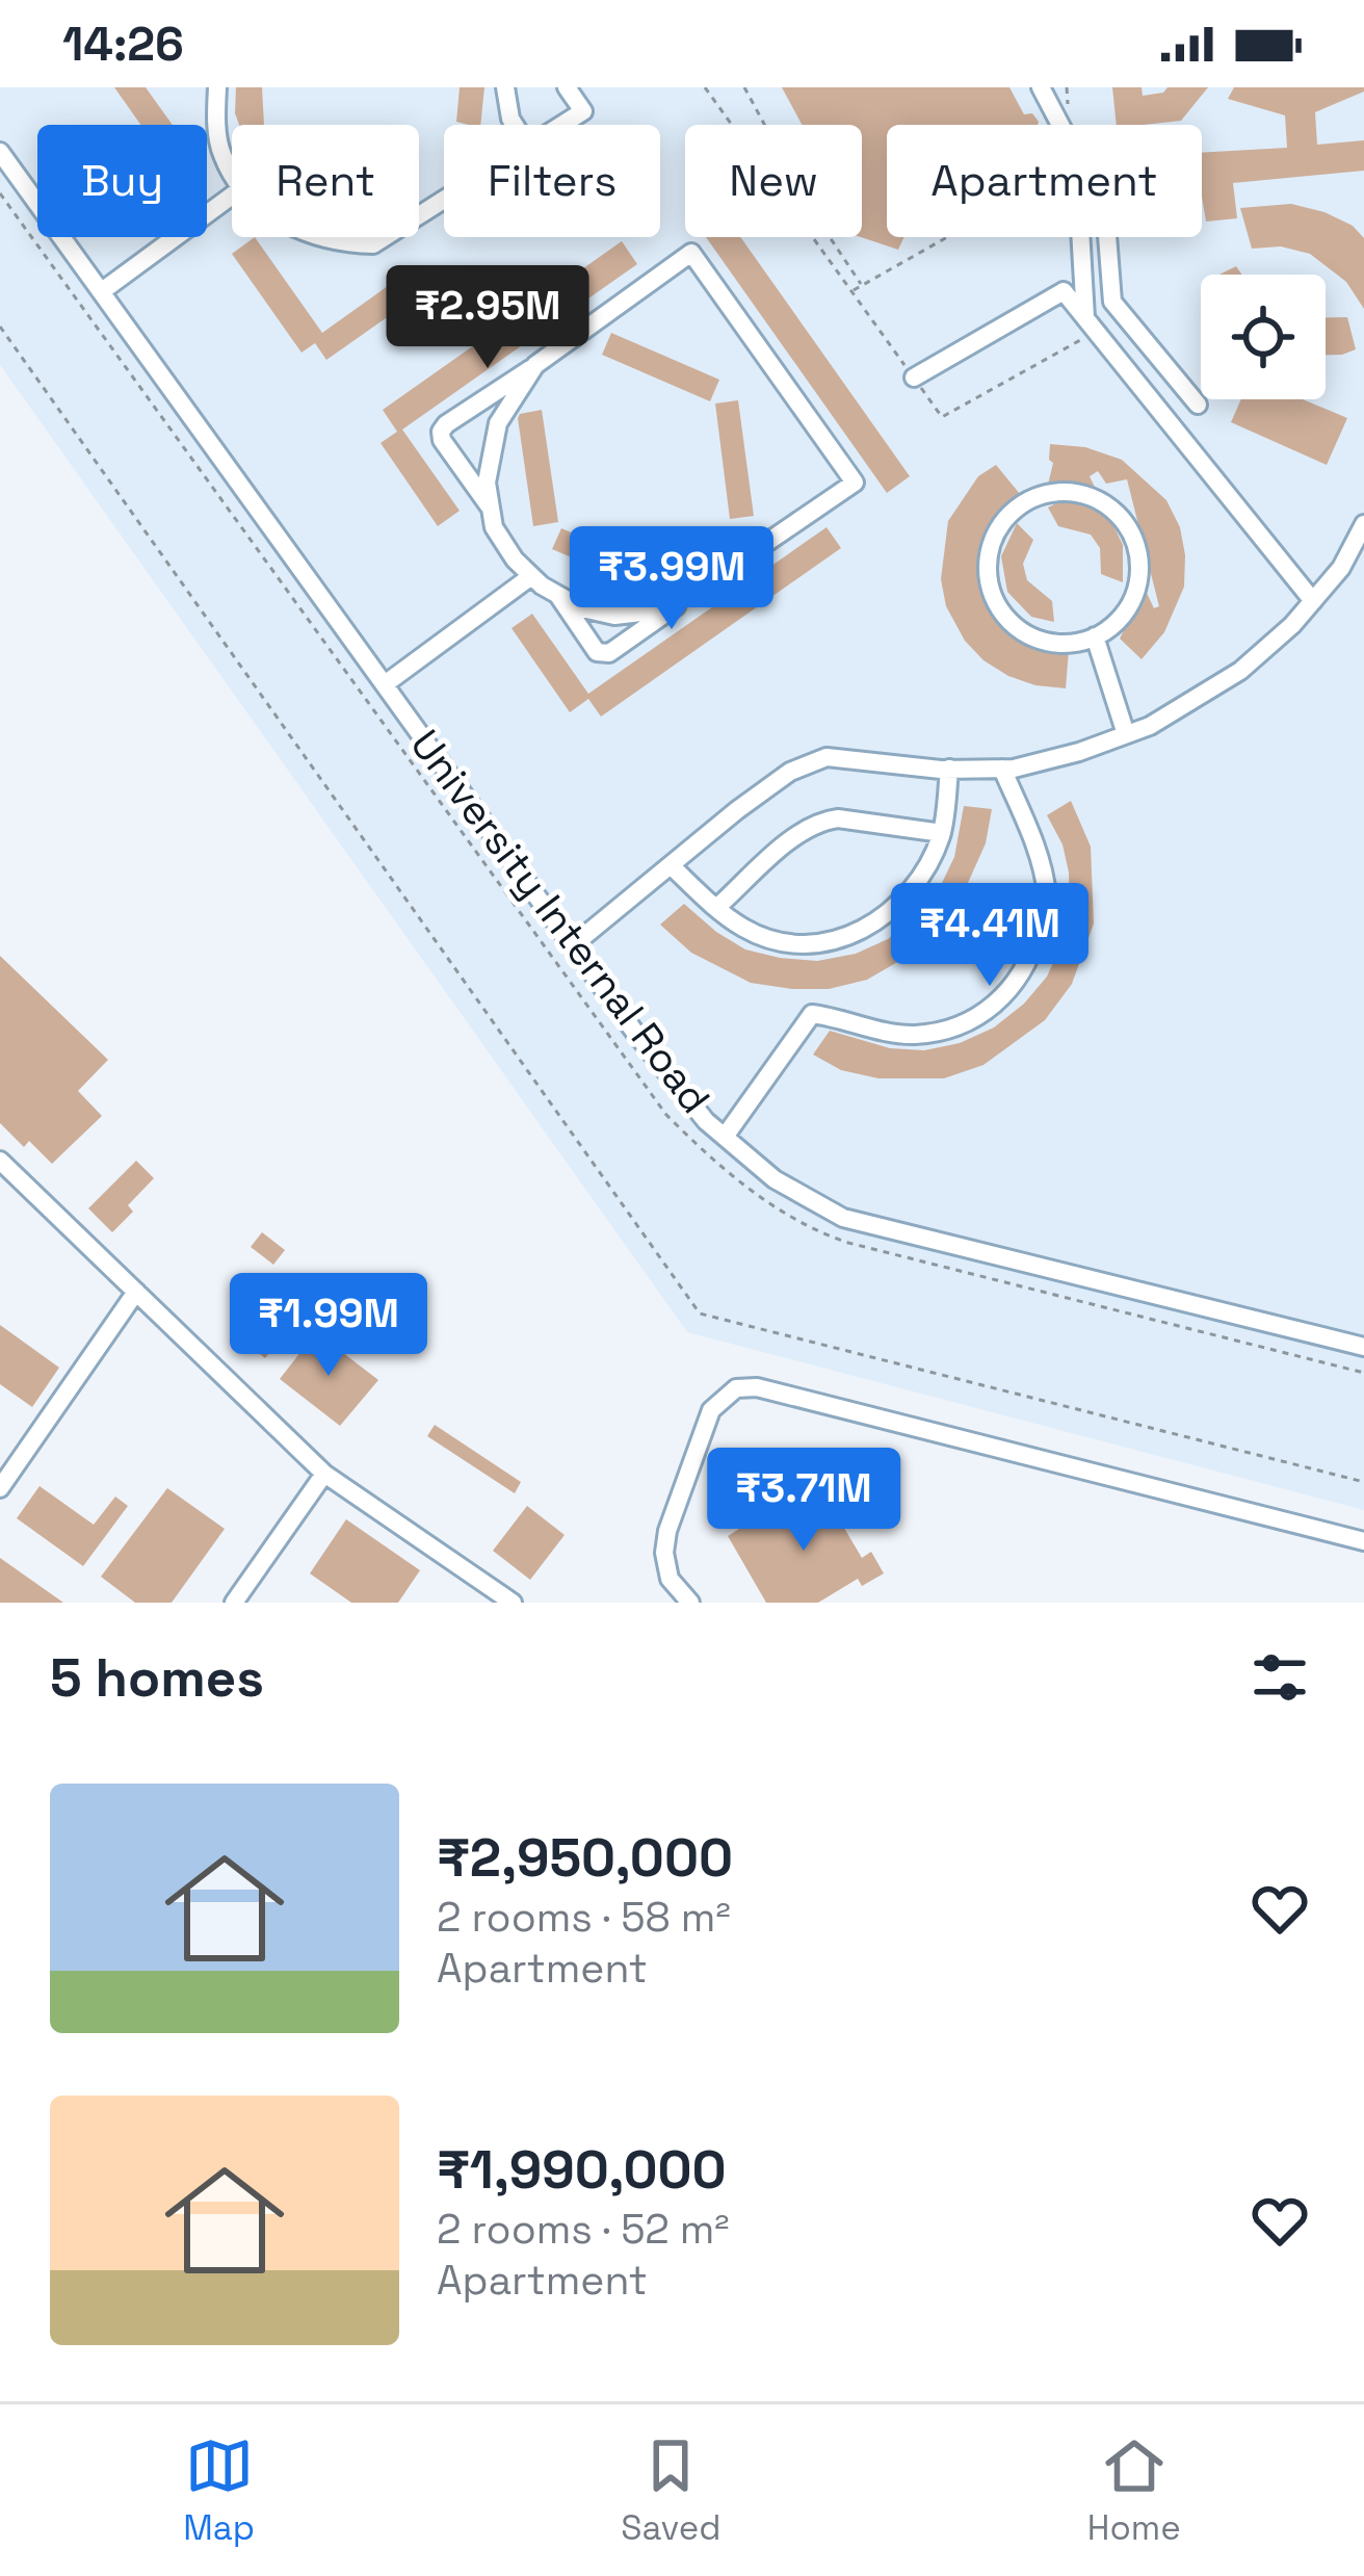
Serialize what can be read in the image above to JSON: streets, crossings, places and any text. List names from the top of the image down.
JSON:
{
  "streets": {
    "street": ["University Internal Road"]
  },
  "page": {
    "status": "14:26",
    "chip": [
      "Buy",
      "Rent",
      "Filters",
      "New",
      "Apartment"
    ],
    "price": [
      "₹2.95M",
      "₹3.99M",
      "₹4.41M",
      "₹1.99M",
      "₹3.71M"
    ],
    "heading": "5 homes",
    "list": [
      {
        "name": "₹2,950,000",
        "note": "2 rooms · 58 m² · Apartment"
      },
      {
        "name": "₹1,990,000",
        "note": "2 rooms · 52 m² · Apartment"
      }
    ],
    "tabs": ["Map", "Saved", "Home"]
  }
}
